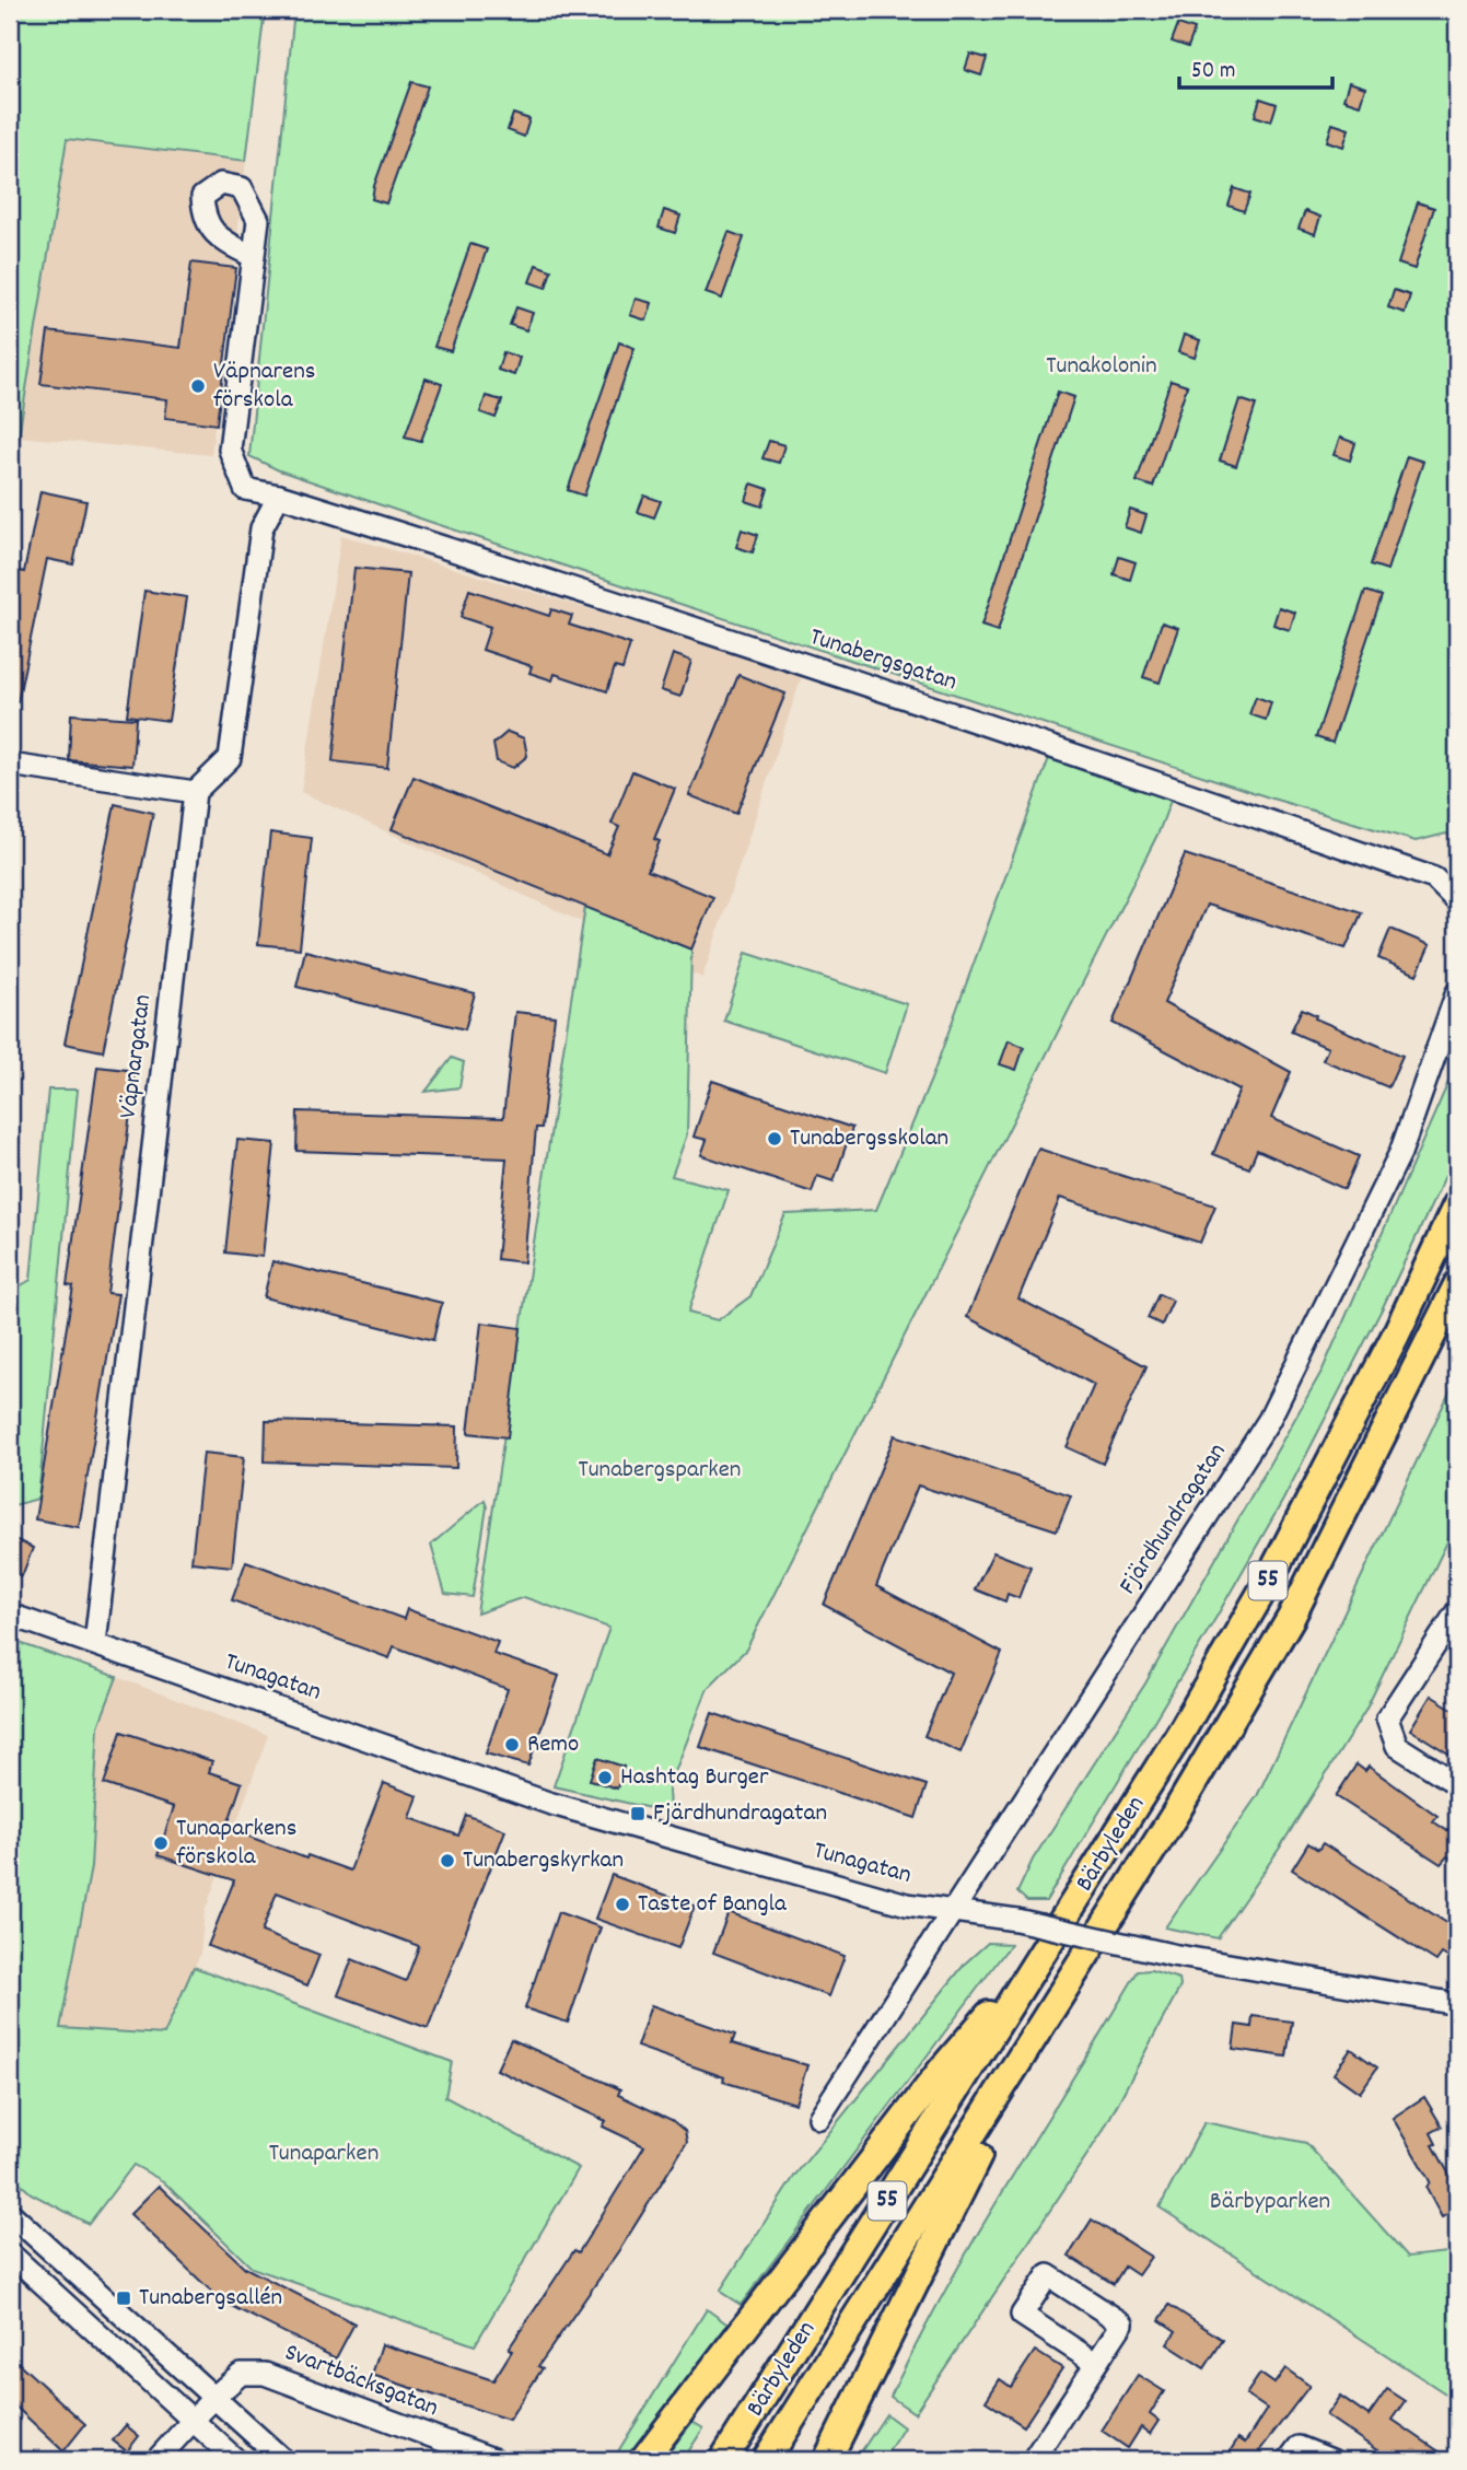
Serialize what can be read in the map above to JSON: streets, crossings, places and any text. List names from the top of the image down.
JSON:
{
  "streets": {
    "main road": ["55", "Bärbyleden"],
    "street": [
      "Tunabergsgatan",
      "Väpnargatan",
      "Fjärdhundragatan",
      "Tunagatan",
      "Svartbäcksgatan"
    ]
  },
  "crossings": [
    ["Väpnargatan", "Tunagatan"],
    ["Fjärdhundragatan", "Tunagatan"]
  ],
  "parks": [
    "Tunakolonin",
    "Tunabergsparken",
    "Tunaparken",
    "Bärbyparken"
  ],
  "places": {
    "other": [
      "Väpnarens förskola",
      "Tunabergsskolan",
      "Remo",
      "Hashtag Burger",
      "Tunaparkens förskola",
      "Tunabergskyrkan",
      "Taste of Bangla"
    ],
    "transit": ["Fjärdhundragatan", "Tunabergsallén"]
  },
  "scale_bar": "50 m"
}
